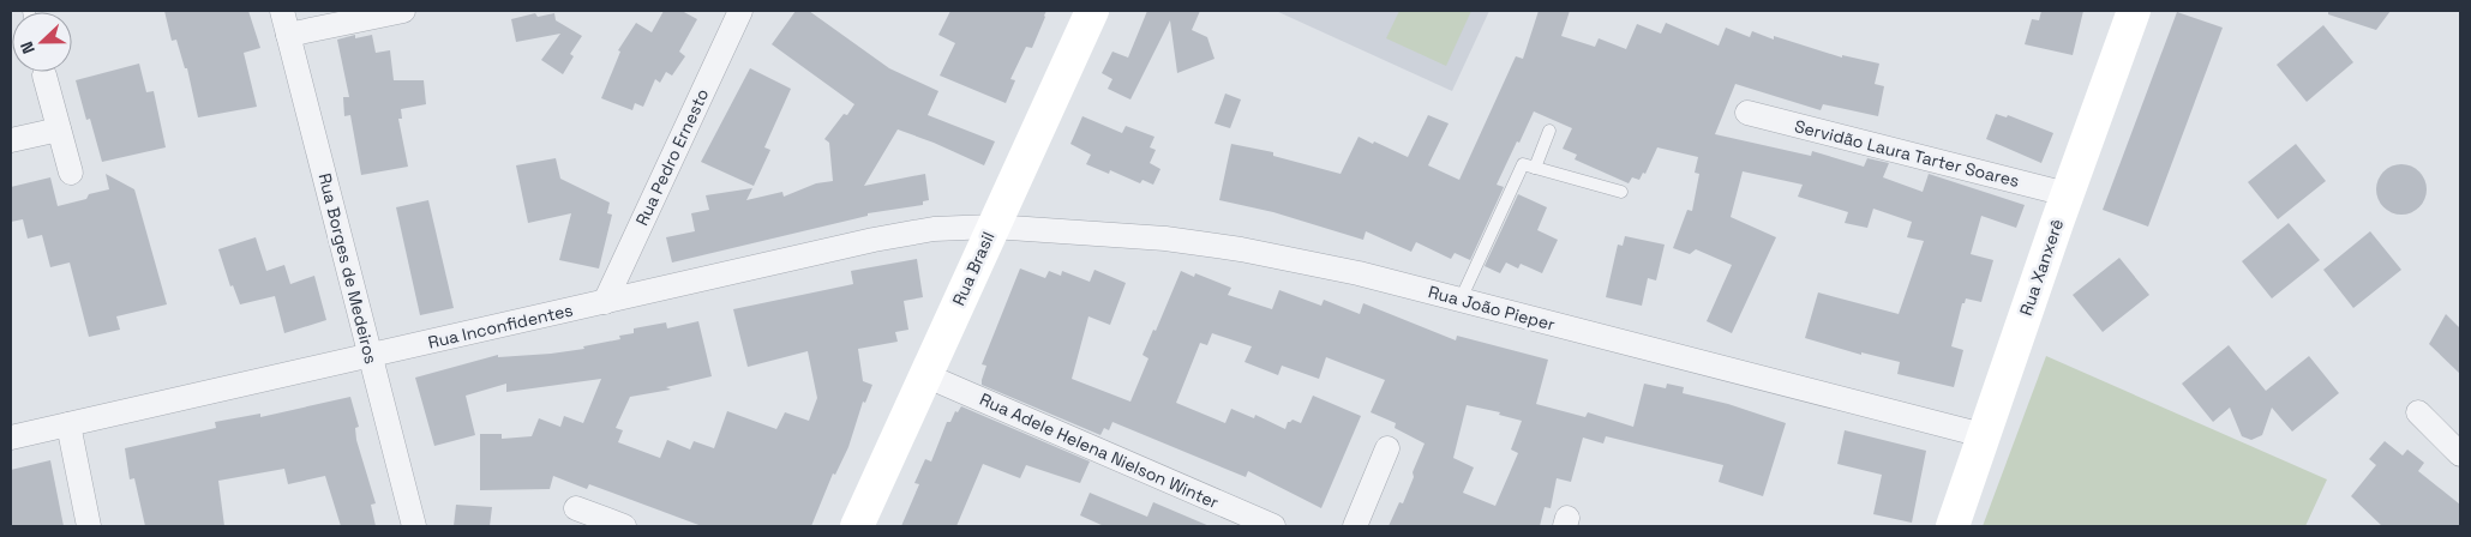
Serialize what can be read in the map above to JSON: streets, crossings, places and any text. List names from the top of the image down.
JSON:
{
  "streets": {
    "street": [
      "Servidão Laura Tarter Soares",
      "Rua Pedro Ernesto",
      "Rua Xanxerê",
      "Rua Borges de Medeiros",
      "Rua Brasil",
      "Rua João Pieper",
      "Rua Inconfidentes",
      "Rua Adele Helena Nielson Winter"
    ]
  },
  "crossings": [
    ["Servidão Laura Tarter Soares", "Rua Xanxerê"],
    ["Rua Pedro Ernesto", "Rua Inconfidentes"],
    ["Rua Xanxerê", "Rua João Pieper"],
    ["Rua Borges de Medeiros", "Rua Inconfidentes"],
    ["Rua Brasil", "Rua João Pieper"],
    ["Rua Brasil", "Rua Inconfidentes"],
    ["Rua Brasil", "Rua Adele Helena Nielson Winter"],
    ["Rua João Pieper", "Rua Inconfidentes"]
  ],
  "north": "left"
}
